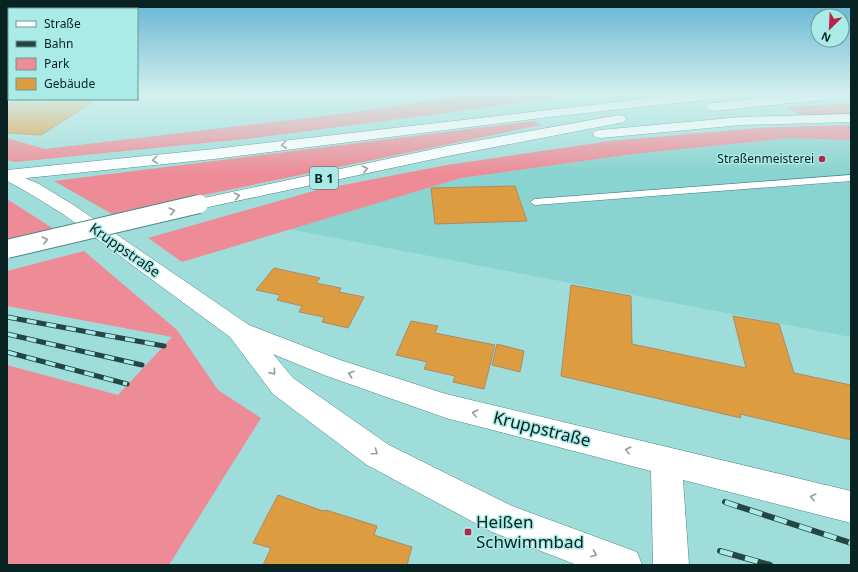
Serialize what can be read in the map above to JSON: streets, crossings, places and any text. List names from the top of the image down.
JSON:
{
  "streets": {
    "main road": ["B 1", "Kruppstraße"]
  },
  "places": {
    "other": ["Straßenmeisterei"],
    "transit": ["Heißen Schwimmbad"]
  },
  "legend": [
    "Straße",
    "Bahn",
    "Park",
    "Gebäude"
  ],
  "north": "bottom left"
}
